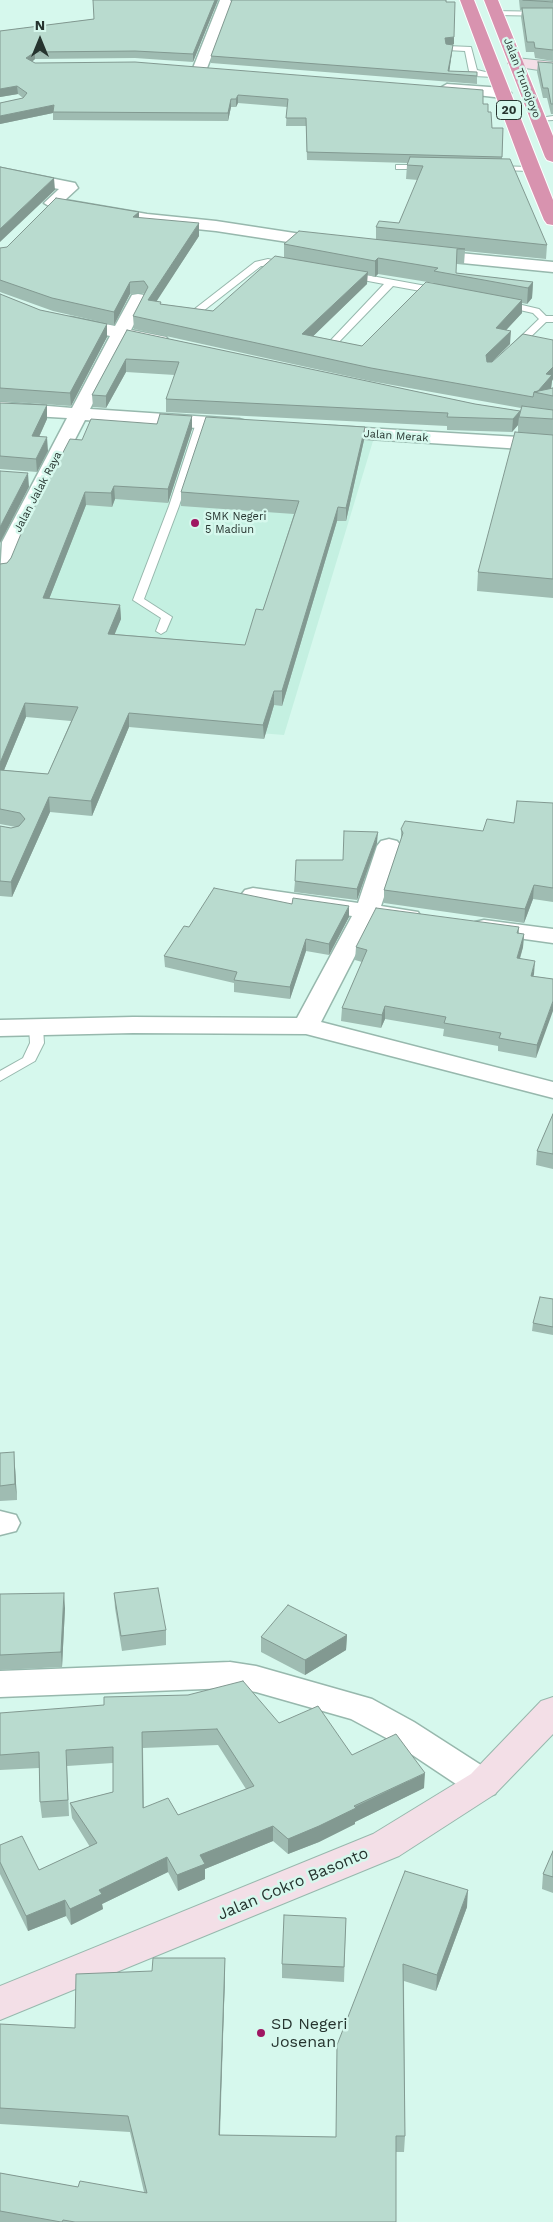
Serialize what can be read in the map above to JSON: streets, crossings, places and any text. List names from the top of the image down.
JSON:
{
  "streets": {
    "highway": ["Jalan Trunojoyo", "20"],
    "street": ["Jalan Merak", "Jalan Jalak Raya", "Jalan Cokro Basonto"]
  },
  "places": ["SMK Negeri 5 Madiun", "SD Negeri Josenan"],
  "north": "top"
}
